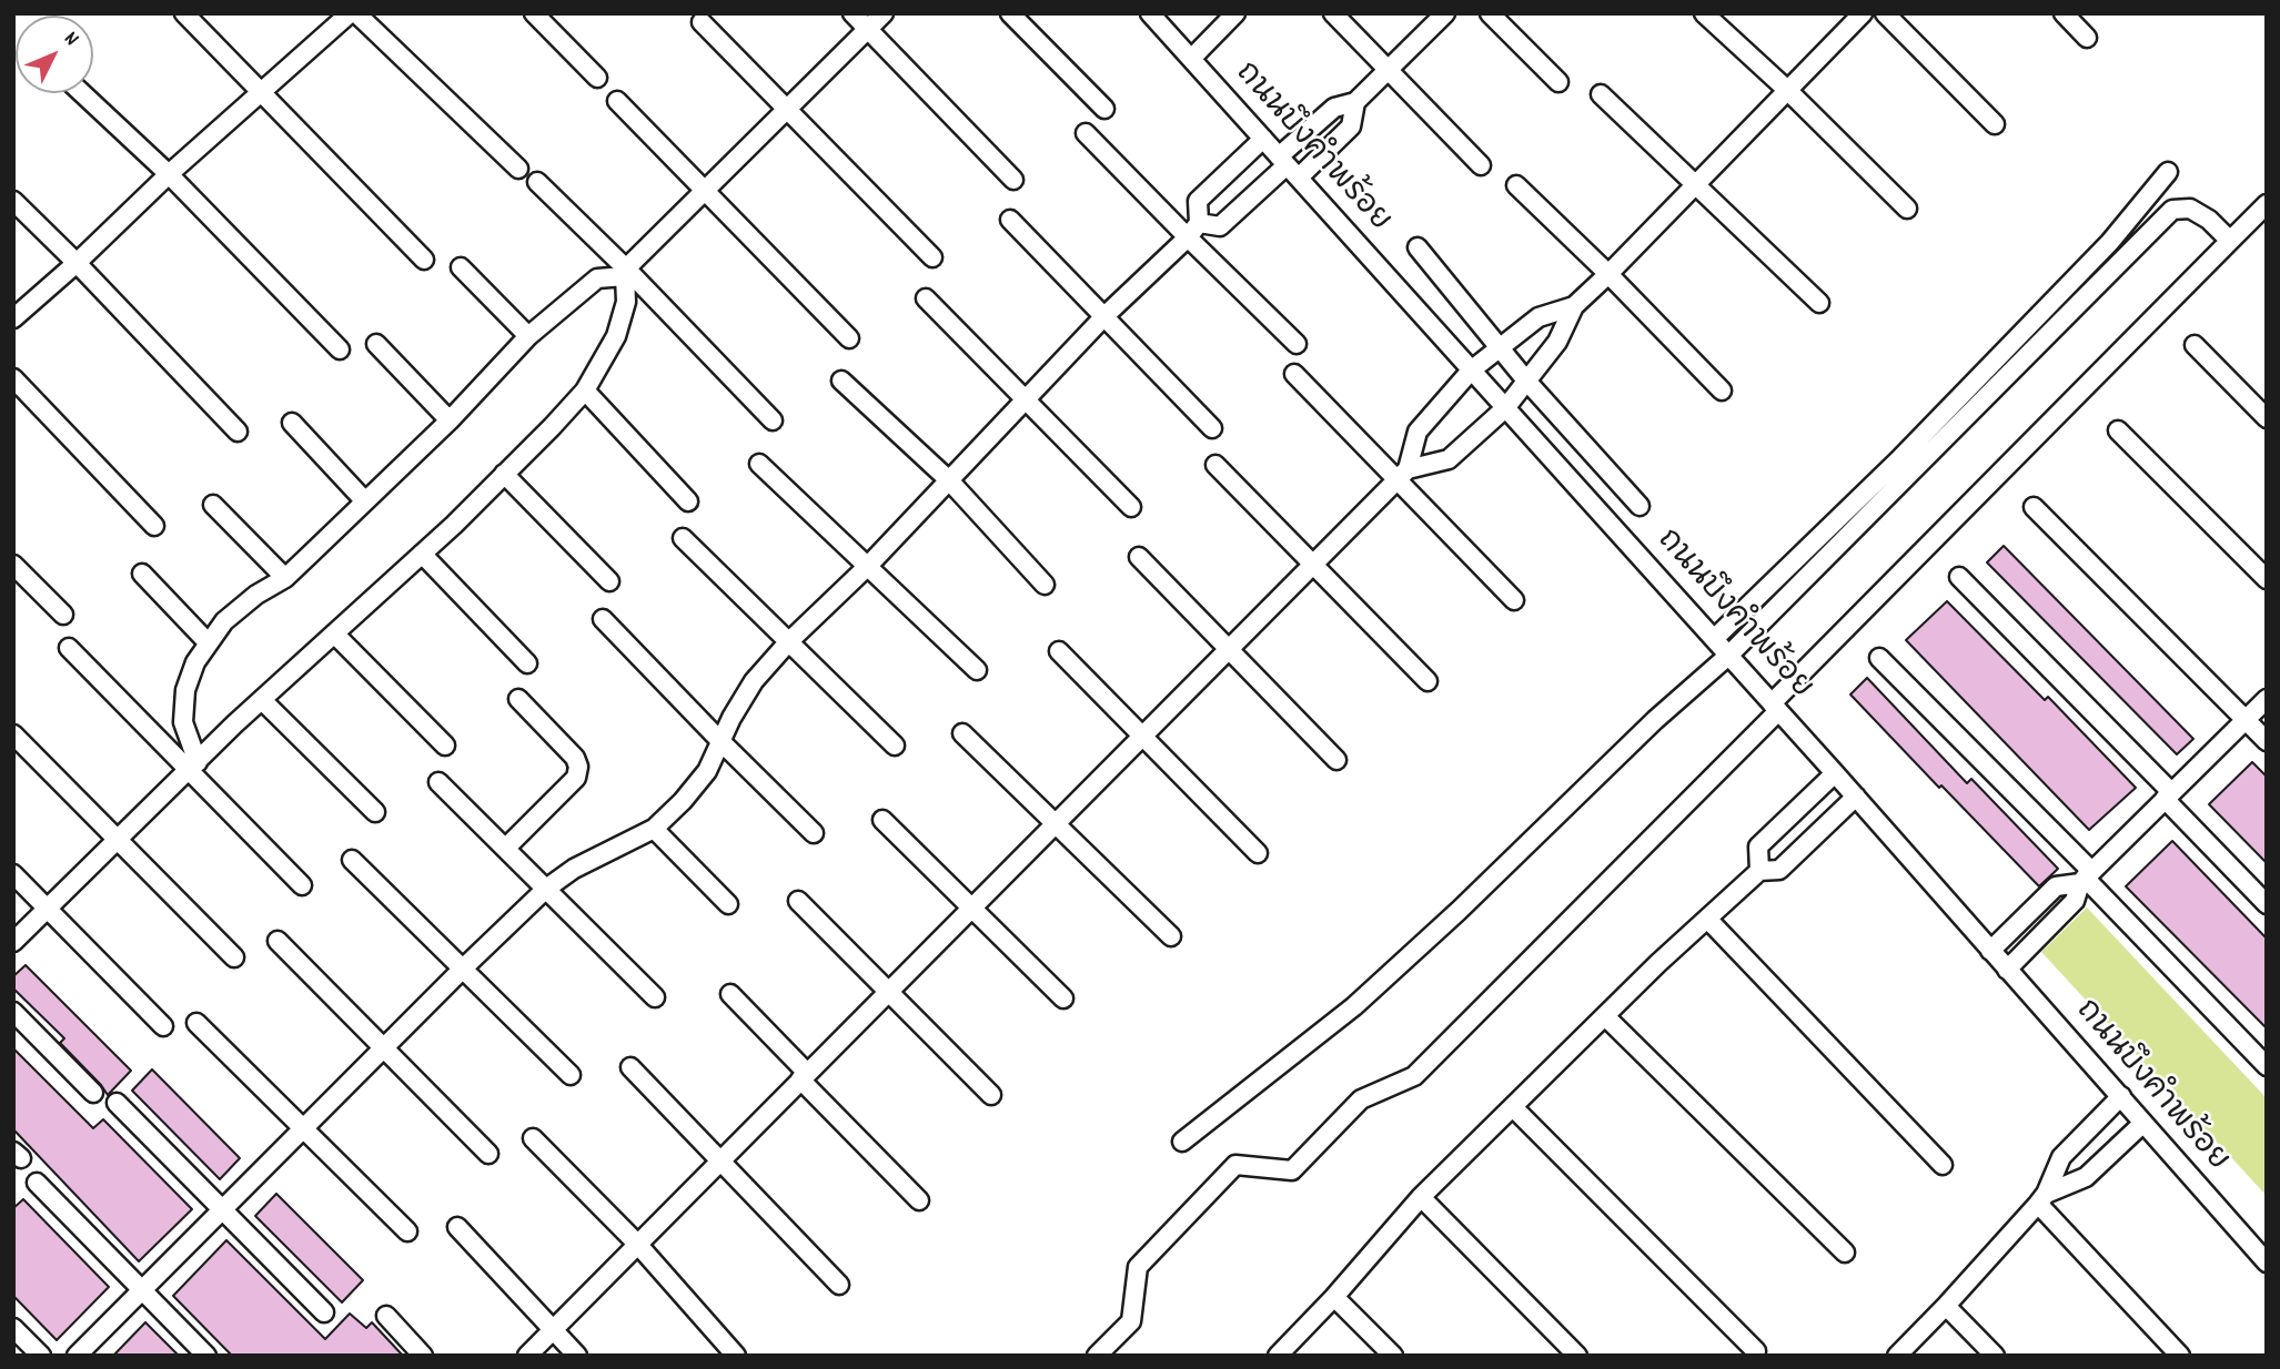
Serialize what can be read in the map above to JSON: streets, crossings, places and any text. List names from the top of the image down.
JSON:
{
  "streets": {
    "street": ["ถนนบึงคำพร้อย"]
  },
  "north": "top right"
}
